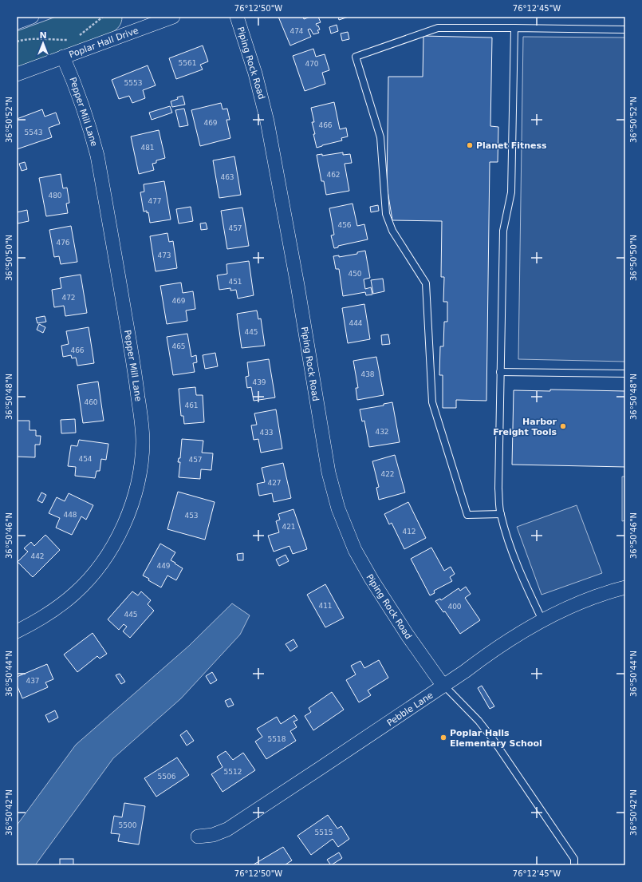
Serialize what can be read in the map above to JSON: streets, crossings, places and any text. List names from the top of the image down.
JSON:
{
  "streets": {
    "street": [
      "Poplar Hall Drive",
      "Piping Rock Road",
      "Pepper Mill Lane",
      "Pebble Lane"
    ]
  },
  "crossings": [
    ["Poplar Hall Drive", "Pepper Mill Lane"],
    ["Piping Rock Road", "Pebble Lane"]
  ],
  "places": ["Planet Fitness", "Harbor Freight Tools", "Poplar Halls Elementary School"],
  "house_numbers": [
    "474",
    "5561",
    "470",
    "5553",
    "469",
    "466",
    "5543",
    "481",
    "462",
    "463",
    "480",
    "477",
    "456",
    "457",
    "476",
    "473",
    "450",
    "451",
    "472",
    "469",
    "444",
    "445",
    "465",
    "466",
    "438",
    "439",
    "460",
    "461",
    "432",
    "433",
    "454",
    "457",
    "422",
    "427",
    "448",
    "453",
    "421",
    "412",
    "442",
    "449",
    "411",
    "400",
    "445",
    "437",
    "5518",
    "5512",
    "5506",
    "5500",
    "5515"
  ],
  "north": "top",
  "coordinates": [
    "76°12'50\"W",
    "76°12'45\"W",
    "36°50'52\"N",
    "36°50'50\"N",
    "36°50'48\"N",
    "36°50'46\"N",
    "36°50'44\"N",
    "36°50'42\"N"
  ]
}
